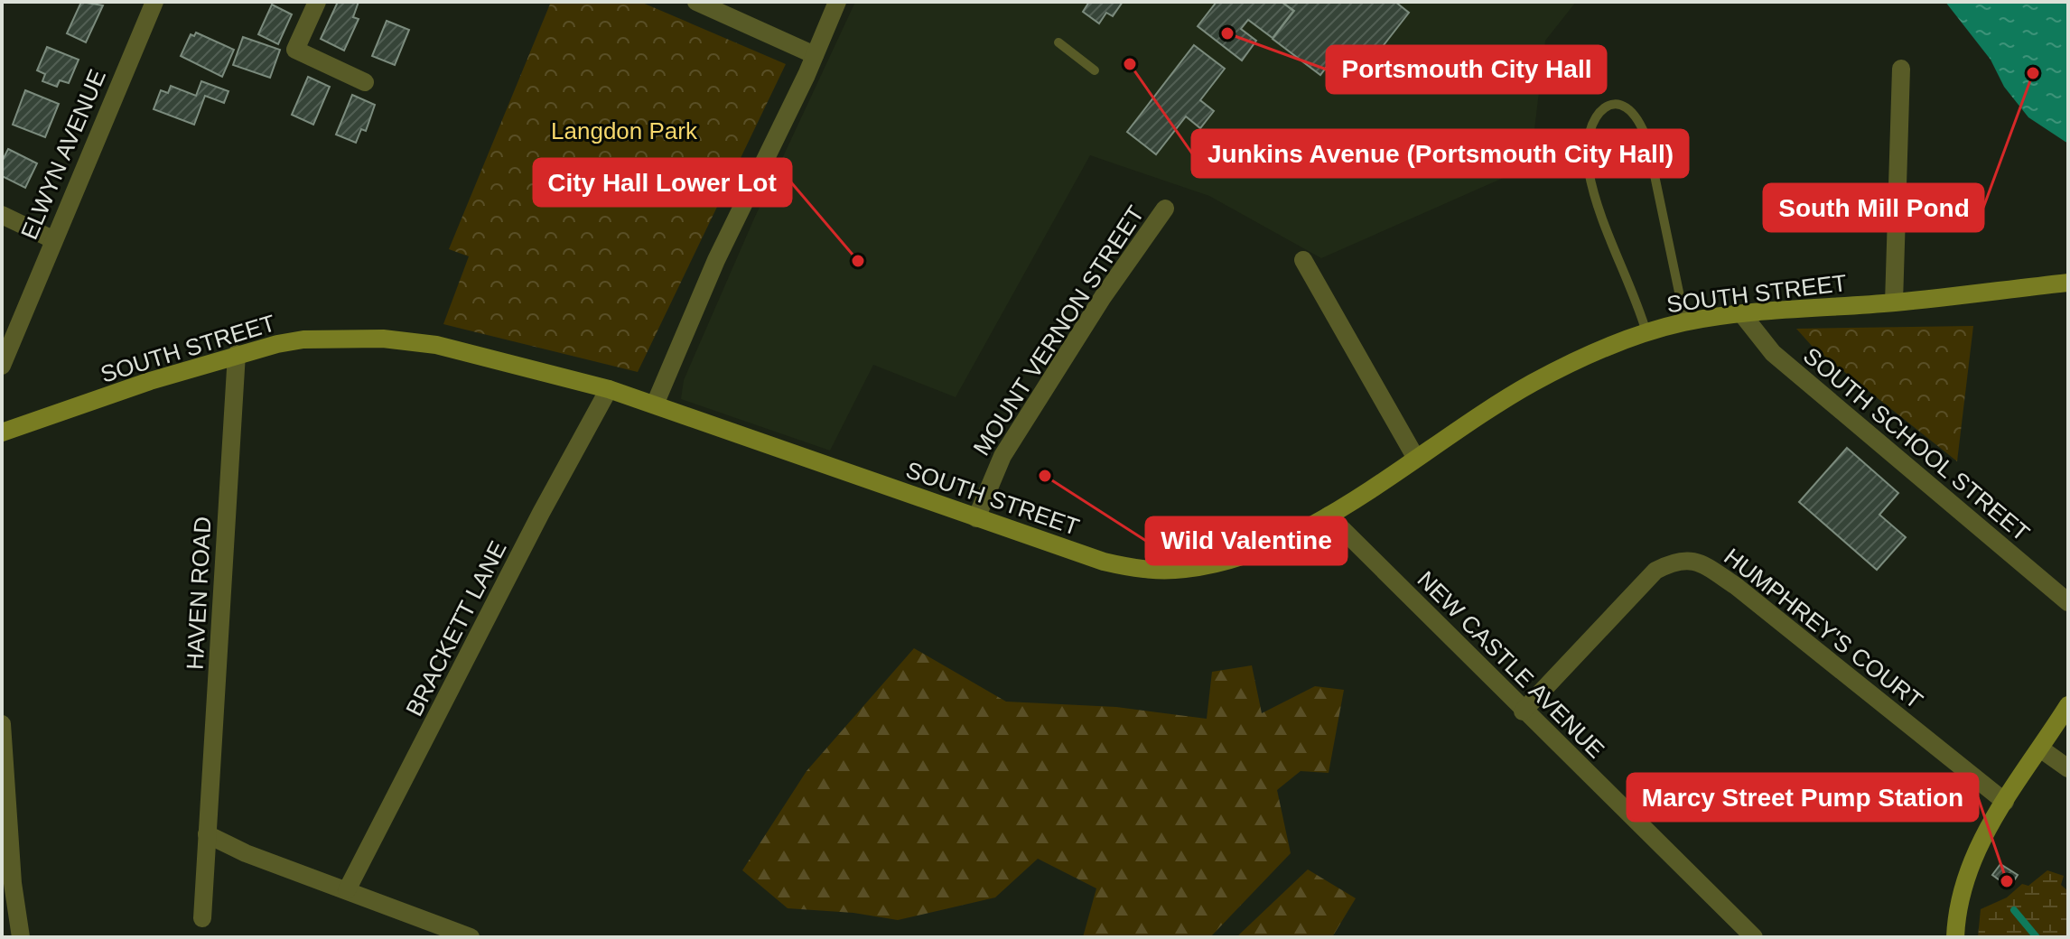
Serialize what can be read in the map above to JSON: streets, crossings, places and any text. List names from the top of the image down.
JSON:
{
  "streets": {
    "street": [
      "ELWYN AVENUE",
      "SOUTH STREET",
      "MOUNT VERNON STREET",
      "SOUTH SCHOOL STREET",
      "HAVEN ROAD",
      "BRACKETT LANE",
      "HUMPHREY'S COURT",
      "NEW CASTLE AVENUE"
    ]
  },
  "crossings": [
    ["SOUTH STREET", "MOUNT VERNON STREET"],
    ["SOUTH STREET", "SOUTH SCHOOL STREET"],
    ["SOUTH STREET", "HAVEN ROAD"],
    ["SOUTH STREET", "BRACKETT LANE"],
    ["SOUTH STREET", "NEW CASTLE AVENUE"],
    ["HUMPHREY'S COURT", "NEW CASTLE AVENUE"]
  ],
  "parks": ["Langdon Park"],
  "places": [
    "Portsmouth City Hall",
    "Junkins Avenue (Portsmouth City Hall)",
    "South Mill Pond",
    "City Hall Lower Lot",
    "Wild Valentine",
    "Marcy Street Pump Station"
  ]
}
